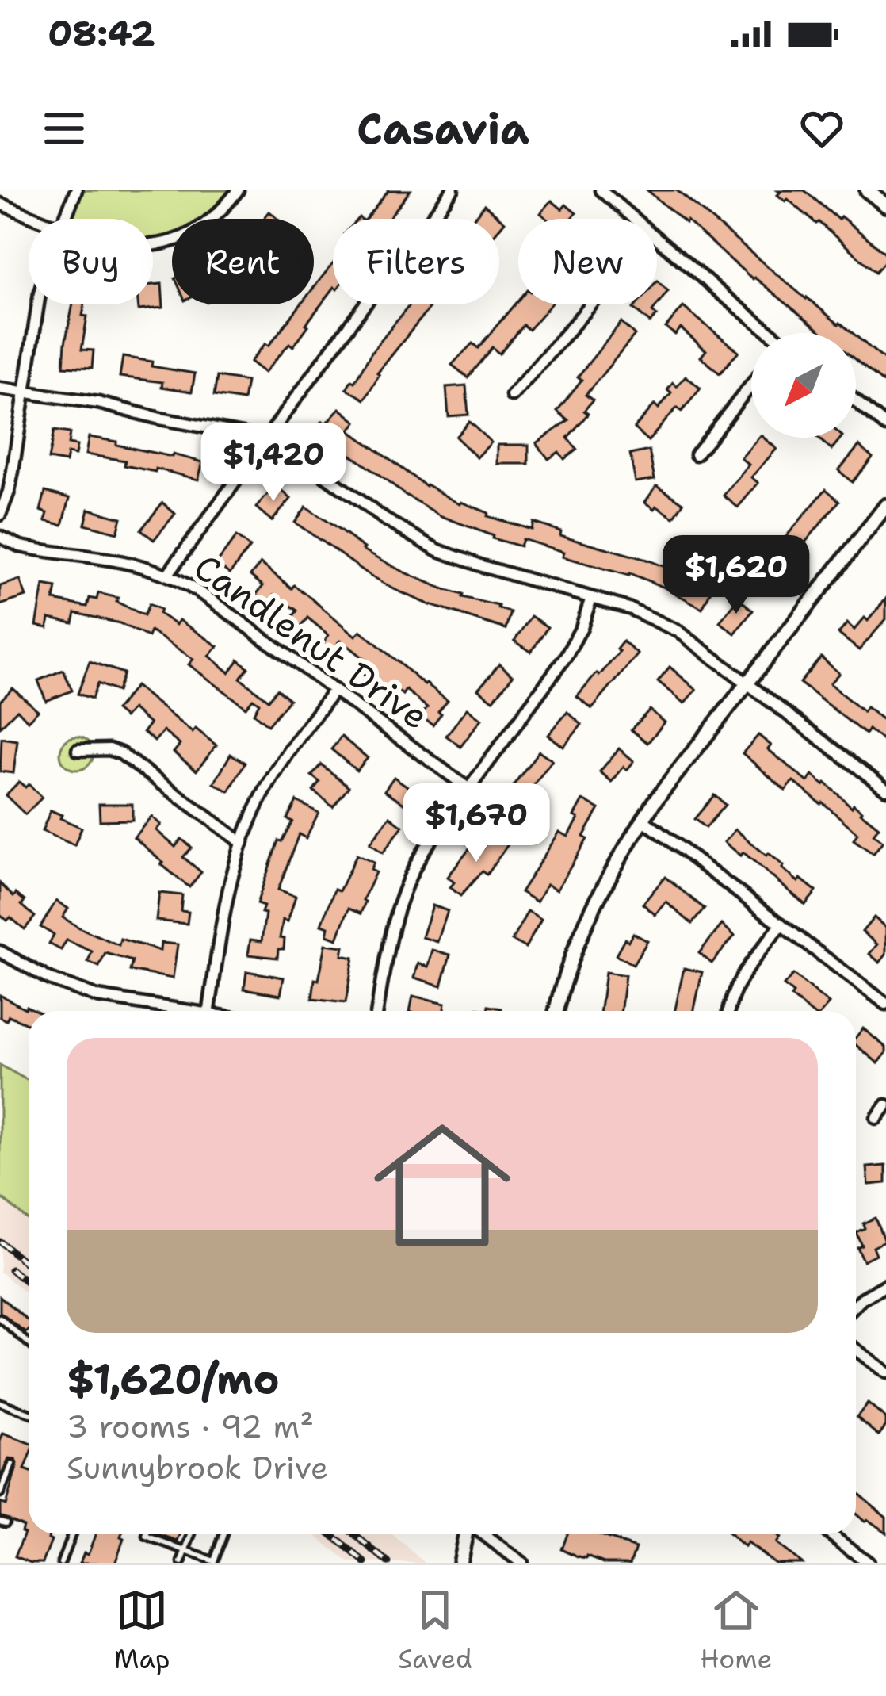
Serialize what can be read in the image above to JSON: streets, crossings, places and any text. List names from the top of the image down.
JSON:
{
  "streets": {
    "street": ["Candlenut Drive"]
  },
  "north": "bottom left",
  "page": {
    "status": "08:42",
    "header": "Casavia",
    "chip": [
      "Buy",
      "Rent",
      "Filters",
      "New"
    ],
    "price": ["$1,420", "$1,620", "$1,670"],
    "list": [
      {
        "name": "$1,620/mo",
        "note": "3 rooms · 92 m² · Sunnybrook Drive"
      }
    ],
    "tabs": ["Map", "Saved", "Home"]
  }
}
